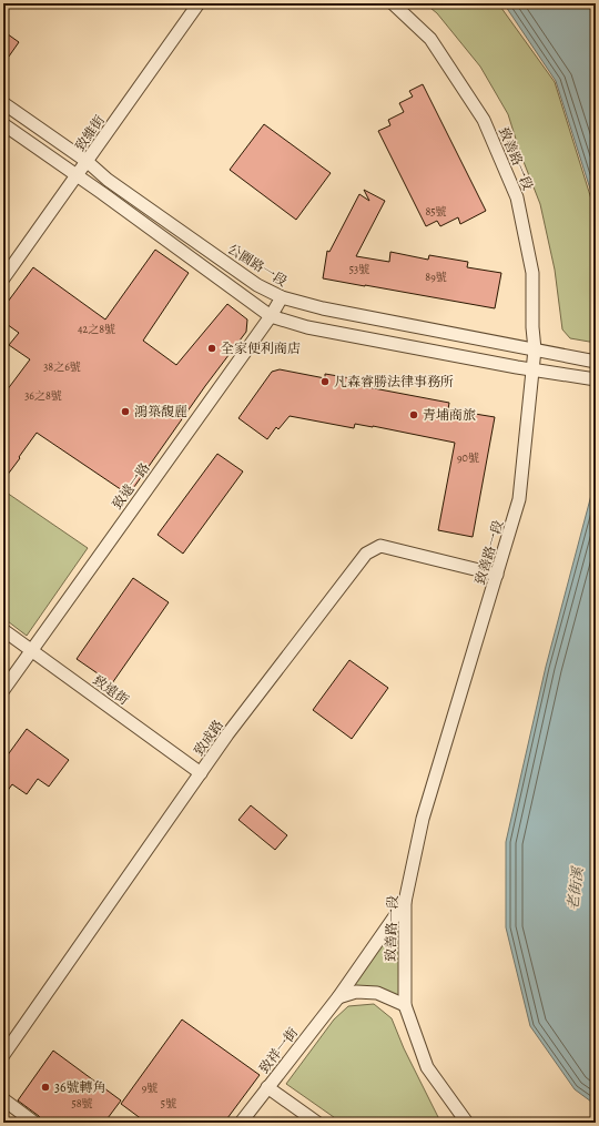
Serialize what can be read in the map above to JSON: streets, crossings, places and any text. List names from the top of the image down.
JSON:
{
  "streets": {
    "street": [
      "致維街",
      "致善路一段",
      "公園路一段",
      "致遠一路",
      "致遠街",
      "致成路",
      "致祥一街"
    ]
  },
  "crossings": [
    ["致維街", "公園路一段"],
    ["致善路一段", "公園路一段"],
    ["致善路一段", "致成路"],
    ["致善路一段", "致祥一街"],
    ["公園路一段", "致遠一路"],
    ["致遠一路", "致遠街"],
    ["致遠街", "致成路"]
  ],
  "water": ["老街溪"],
  "places": [
    "全家便利商店",
    "凡森睿勝法律事務所",
    "鴻築馥麗",
    "青埔商旅",
    "36號轉角"
  ],
  "house_numbers": [
    "85號",
    "53號",
    "89號",
    "42之8號",
    "38之6號",
    "36之8號",
    "90號",
    "9號",
    "58號",
    "5號"
  ]
}
